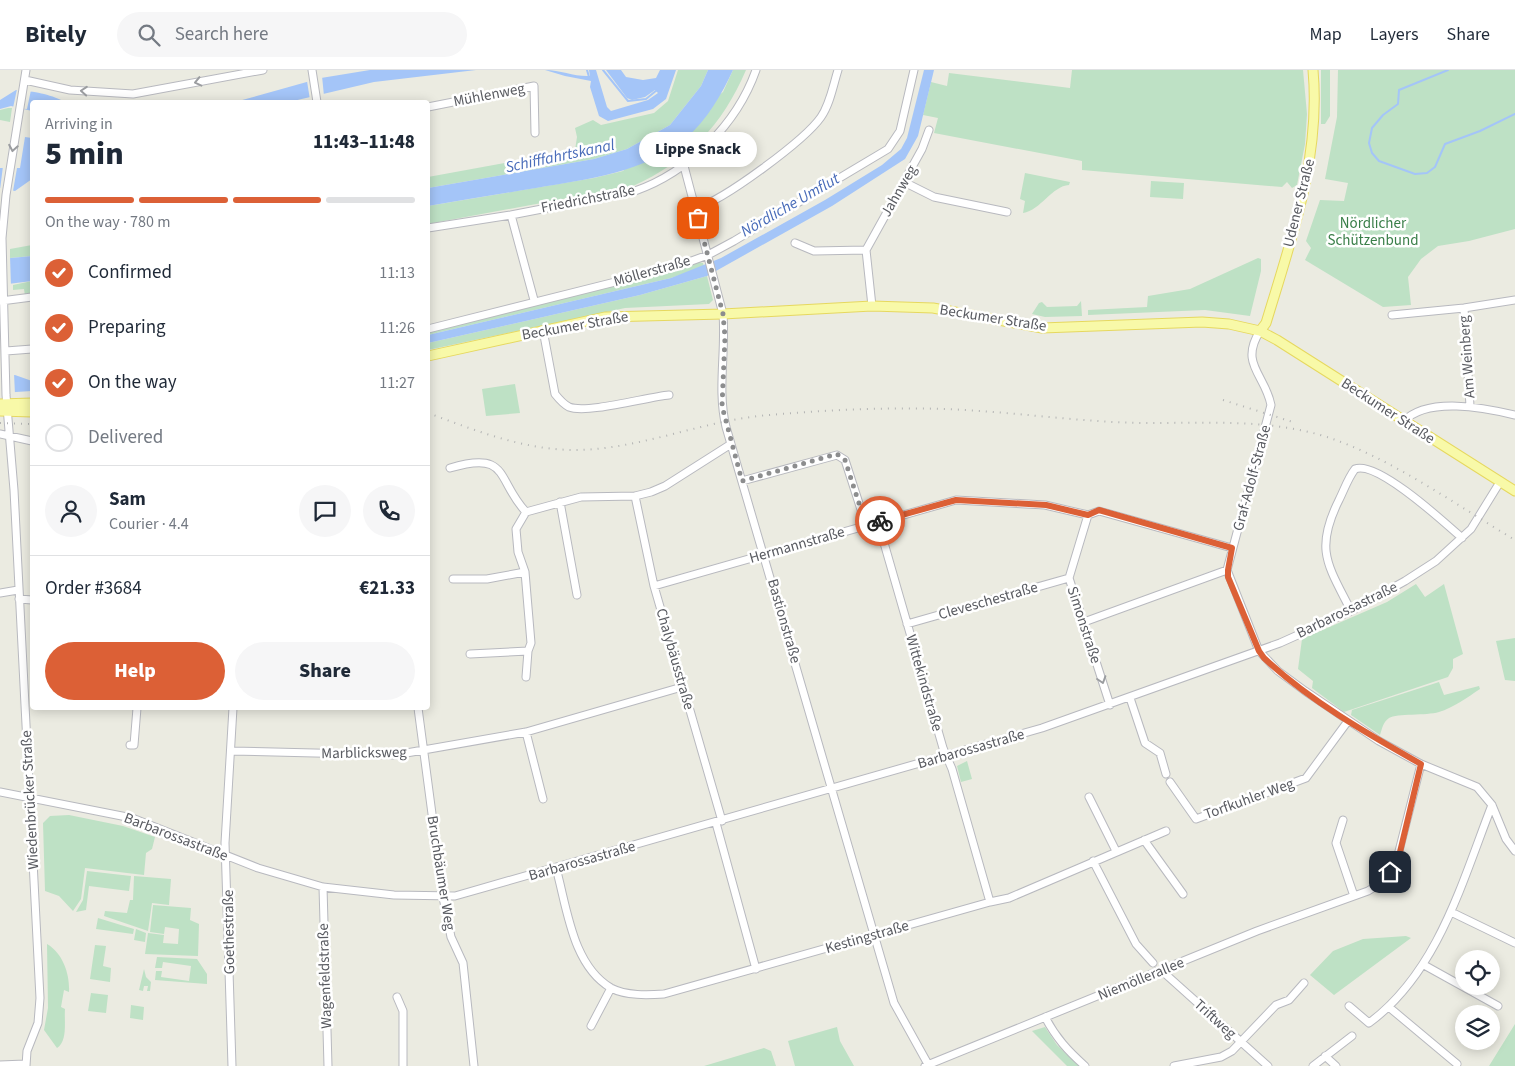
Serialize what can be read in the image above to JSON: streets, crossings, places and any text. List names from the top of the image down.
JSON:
{
  "streets": {
    "main road": ["Udener Straße", "Beckumer Straße"],
    "street": [
      "Mühlenweg",
      "Jahnweg",
      "Friedrichstraße",
      "Möllerstraße",
      "Am Weinberg",
      "Graf-Adolf-Straße",
      "Hermannstraße",
      "Cleveschestraße",
      "Barbarossastraße",
      "Bastionstraße",
      "Simonstraße",
      "Chalybäusstraße",
      "Wittekindstraße",
      "Marblicksweg",
      "Torfkuhler Weg",
      "Wiedenbrücker Straße",
      "Bruchbäumer Weg",
      "Goethestraße",
      "Kestingstraße",
      "Wagenfeldstraße",
      "Niemöllerallee",
      "Triftweg"
    ]
  },
  "crossings": [
    ["Friedrichstraße", "Bastionstraße"],
    ["Udener Straße", "Beckumer Straße"],
    ["Udener Straße", "Graf-Adolf-Straße"],
    ["Möllerstraße", "Bastionstraße"],
    ["Beckumer Straße", "Graf-Adolf-Straße"],
    ["Beckumer Straße", "Barbarossastraße"],
    ["Beckumer Straße", "Bastionstraße"],
    ["Graf-Adolf-Straße", "Hermannstraße"],
    ["Hermannstraße", "Bastionstraße"],
    ["Hermannstraße", "Simonstraße"],
    ["Hermannstraße", "Chalybäusstraße"],
    ["Hermannstraße", "Wittekindstraße"],
    ["Cleveschestraße", "Simonstraße"],
    ["Cleveschestraße", "Wittekindstraße"],
    ["Barbarossastraße", "Bastionstraße"],
    ["Barbarossastraße", "Simonstraße"],
    ["Barbarossastraße", "Chalybäusstraße"],
    ["Barbarossastraße", "Wittekindstraße"],
    ["Barbarossastraße", "Wiedenbrücker Straße"],
    ["Barbarossastraße", "Bruchbäumer Weg"],
    ["Barbarossastraße", "Goethestraße"],
    ["Barbarossastraße", "Kestingstraße"],
    ["Barbarossastraße", "Wagenfeldstraße"],
    ["Bastionstraße", "Kestingstraße"],
    ["Bastionstraße", "Niemöllerallee"],
    ["Chalybäusstraße", "Marblicksweg"],
    ["Chalybäusstraße", "Kestingstraße"],
    ["Wittekindstraße", "Kestingstraße"],
    ["Marblicksweg", "Bruchbäumer Weg"],
    ["Marblicksweg", "Goethestraße"],
    ["Niemöllerallee", "Triftweg"]
  ],
  "one_way": ["Simonstraße"],
  "water": ["Schifffahrtskanal", "Nördliche Umflut"],
  "parks": ["Nördlicher Schützenbund"],
  "places": ["Lippe Snack"],
  "page": {
    "header": "Bitely",
    "search": "Search here",
    "nav": ["Map", "Layers", "Share"],
    "heading": ["5 min", "Arriving in", "11:43–11:48"],
    "panel": [
      "Sam",
      "Courier · 4.4",
      "Order #3684",
      "€21.33"
    ],
    "bubble": "Lippe Snack",
    "bar": "On the way · 780 m",
    "list": [
      ["Confirmed", "11:13"],
      ["Preparing", "11:26"],
      ["On the way", "11:27"],
      "Delivered"
    ],
    "buttons": ["Help", "Share"]
  }
}
